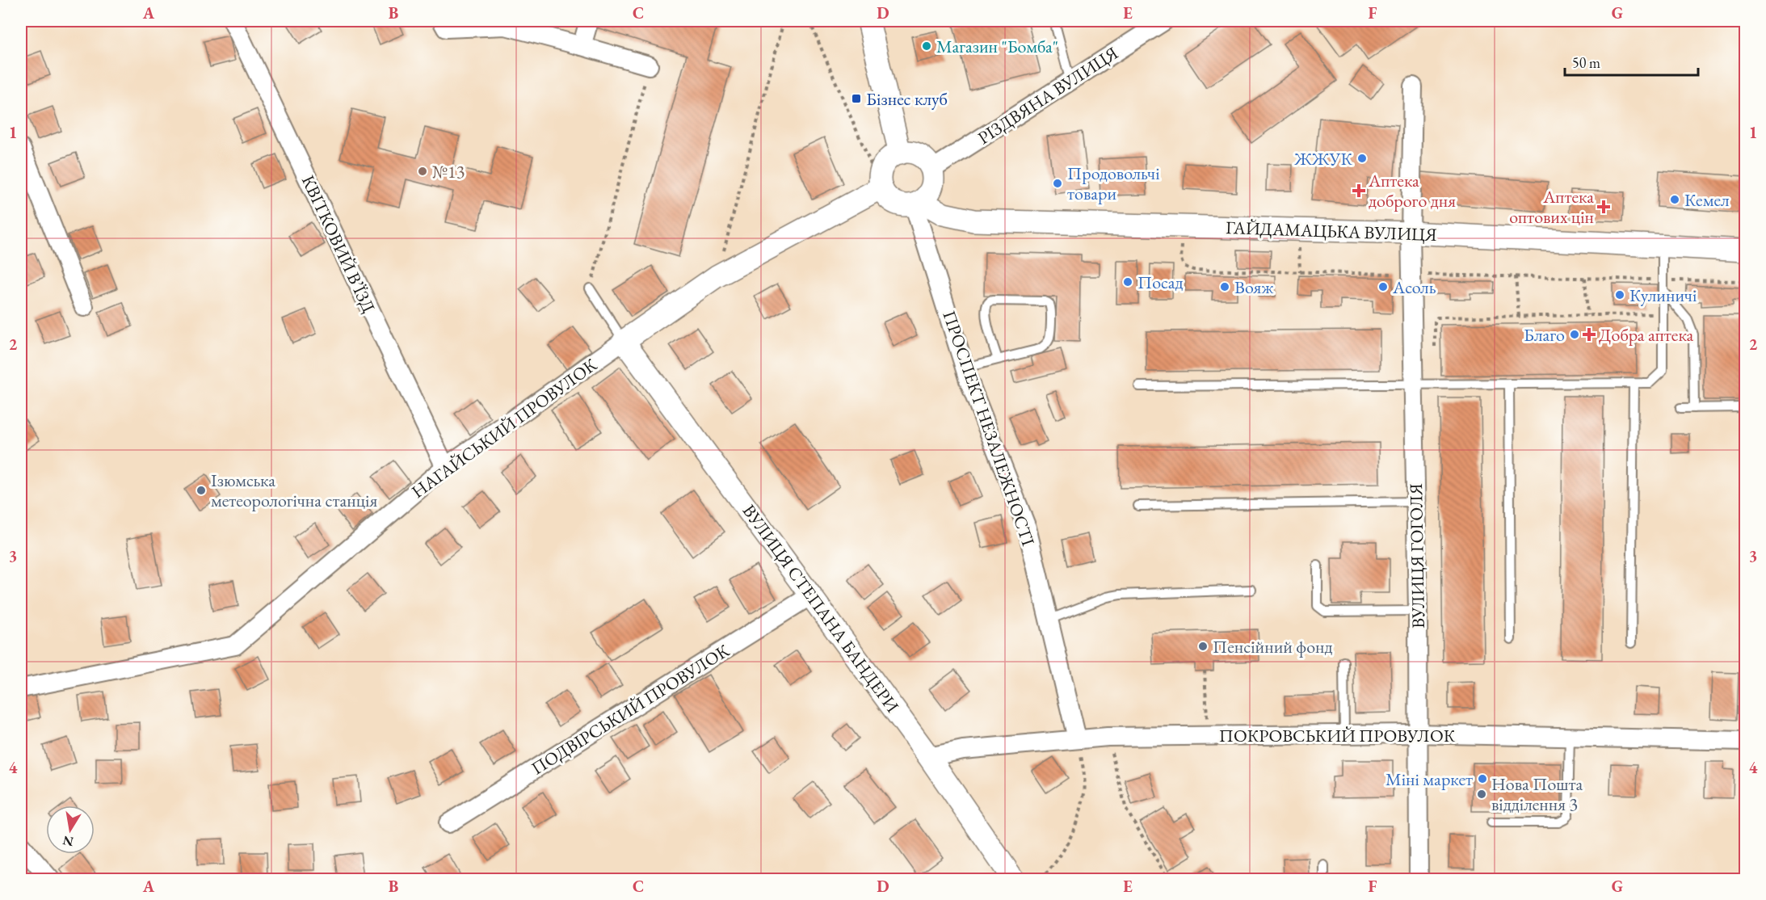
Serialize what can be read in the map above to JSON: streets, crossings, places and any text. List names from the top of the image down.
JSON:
{
  "streets": {
    "street": [
      "РІЗДВЯНА ВУЛИЦЯ",
      "ГАЙДАМАЦЬКА ВУЛИЦЯ",
      "КВІТКОВИЙ В’ЇЗД",
      "НАГАЙСЬКИЙ ПРОВУЛОК",
      "ПРОСПЕКТ НЕЗАЛЕЖНОСТІ",
      "ВУЛИЦЯ ГОГОЛЯ",
      "ВУЛИЦЯ СТЕПАНА БАНДЕРИ",
      "ПОДВІРСЬКИЙ ПРОВУЛОК",
      "ПОКРОВСЬКИЙ ПРОВУЛОК"
    ]
  },
  "crossings": [
    ["РІЗДВЯНА ВУЛИЦЯ", "ГАЙДАМАЦЬКА ВУЛИЦЯ"],
    ["РІЗДВЯНА ВУЛИЦЯ", "НАГАЙСЬКИЙ ПРОВУЛОК"],
    ["РІЗДВЯНА ВУЛИЦЯ", "ПРОСПЕКТ НЕЗАЛЕЖНОСТІ"],
    ["ГАЙДАМАЦЬКА ВУЛИЦЯ", "НАГАЙСЬКИЙ ПРОВУЛОК"],
    ["ГАЙДАМАЦЬКА ВУЛИЦЯ", "ПРОСПЕКТ НЕЗАЛЕЖНОСТІ"],
    ["ГАЙДАМАЦЬКА ВУЛИЦЯ", "ВУЛИЦЯ ГОГОЛЯ"],
    ["КВІТКОВИЙ В’ЇЗД", "НАГАЙСЬКИЙ ПРОВУЛОК"],
    ["НАГАЙСЬКИЙ ПРОВУЛОК", "ПРОСПЕКТ НЕЗАЛЕЖНОСТІ"],
    ["НАГАЙСЬКИЙ ПРОВУЛОК", "ВУЛИЦЯ СТЕПАНА БАНДЕРИ"],
    ["ПРОСПЕКТ НЕЗАЛЕЖНОСТІ", "ПОКРОВСЬКИЙ ПРОВУЛОК"],
    ["ВУЛИЦЯ ГОГОЛЯ", "ПОКРОВСЬКИЙ ПРОВУЛОК"],
    ["ВУЛИЦЯ СТЕПАНА БАНДЕРИ", "ПОДВІРСЬКИЙ ПРОВУЛОК"],
    ["ВУЛИЦЯ СТЕПАНА БАНДЕРИ", "ПОКРОВСЬКИЙ ПРОВУЛОК"]
  ],
  "places": {
    "other": [
      "Магазин \"Бомба\"",
      "ЖЖУК",
      "№13",
      "Продовольчі товари",
      "Кемел",
      "Посад",
      "Вояж",
      "Асоль",
      "Кулиничі",
      "Благо",
      "Ізюмська метеорологічна станція",
      "Пенсійний фонд",
      "Міні маркет",
      "Нова Пошта відділення 3"
    ],
    "transit": ["Бізнес клуб"],
    "health": ["Аптека доброго дня", "Аптека оптових цін", "Добра аптека"]
  },
  "scale_bar": "50 m",
  "north": "bottom",
  "grid": {
    "columns": [
      "A",
      "B",
      "C",
      "D",
      "E",
      "F",
      "G"
    ],
    "rows": [
      "1",
      "2",
      "3",
      "4"
    ]
  }
}
